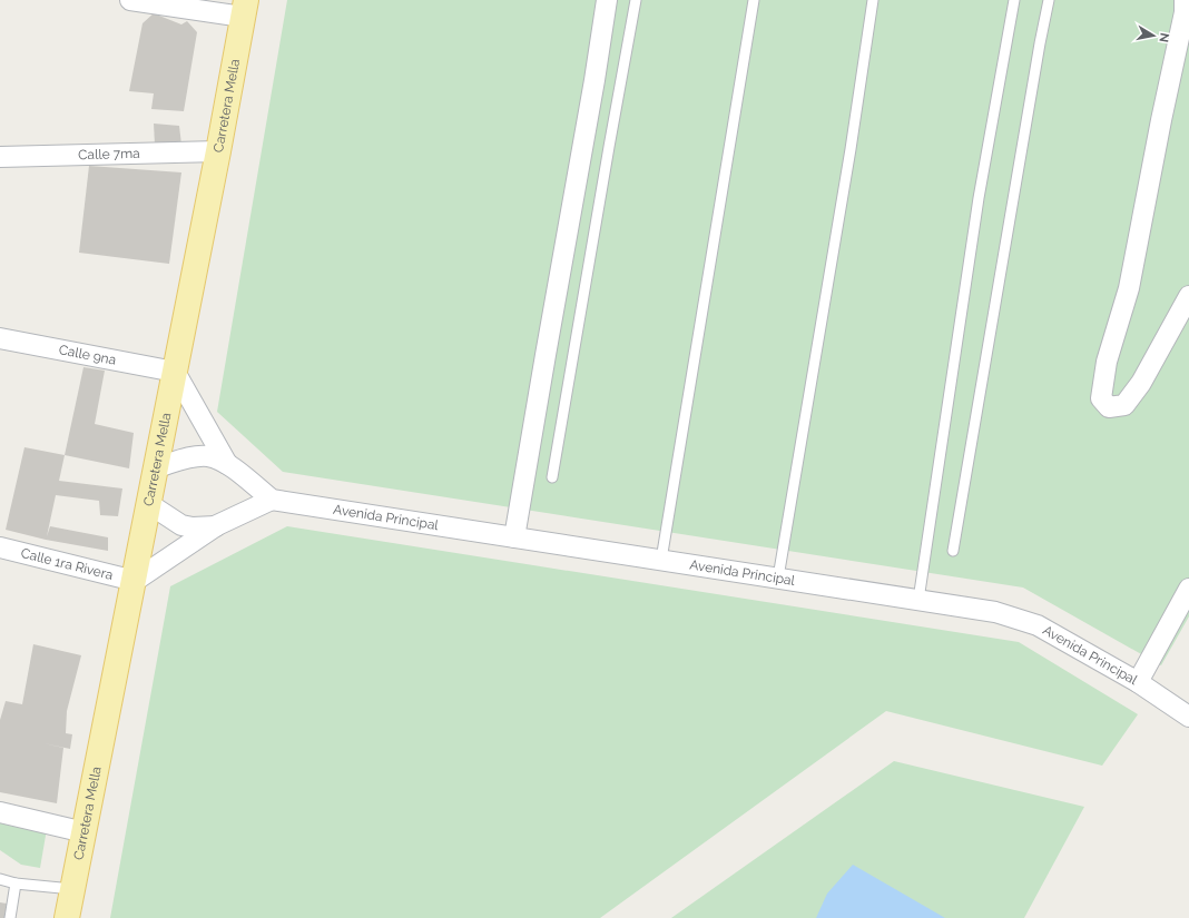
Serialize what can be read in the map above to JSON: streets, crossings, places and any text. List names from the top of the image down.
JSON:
{
  "streets": {
    "main road": ["Carretera Mella"],
    "street": [
      "Calle 7ma",
      "Calle 9na",
      "Avenida Principal",
      "Calle 1ra Rivera"
    ]
  },
  "crossings": [
    ["Carretera Mella", "Calle 7ma"],
    ["Carretera Mella", "Calle 9na"],
    ["Carretera Mella", "Calle 1ra Rivera"]
  ],
  "north": "right"
}
